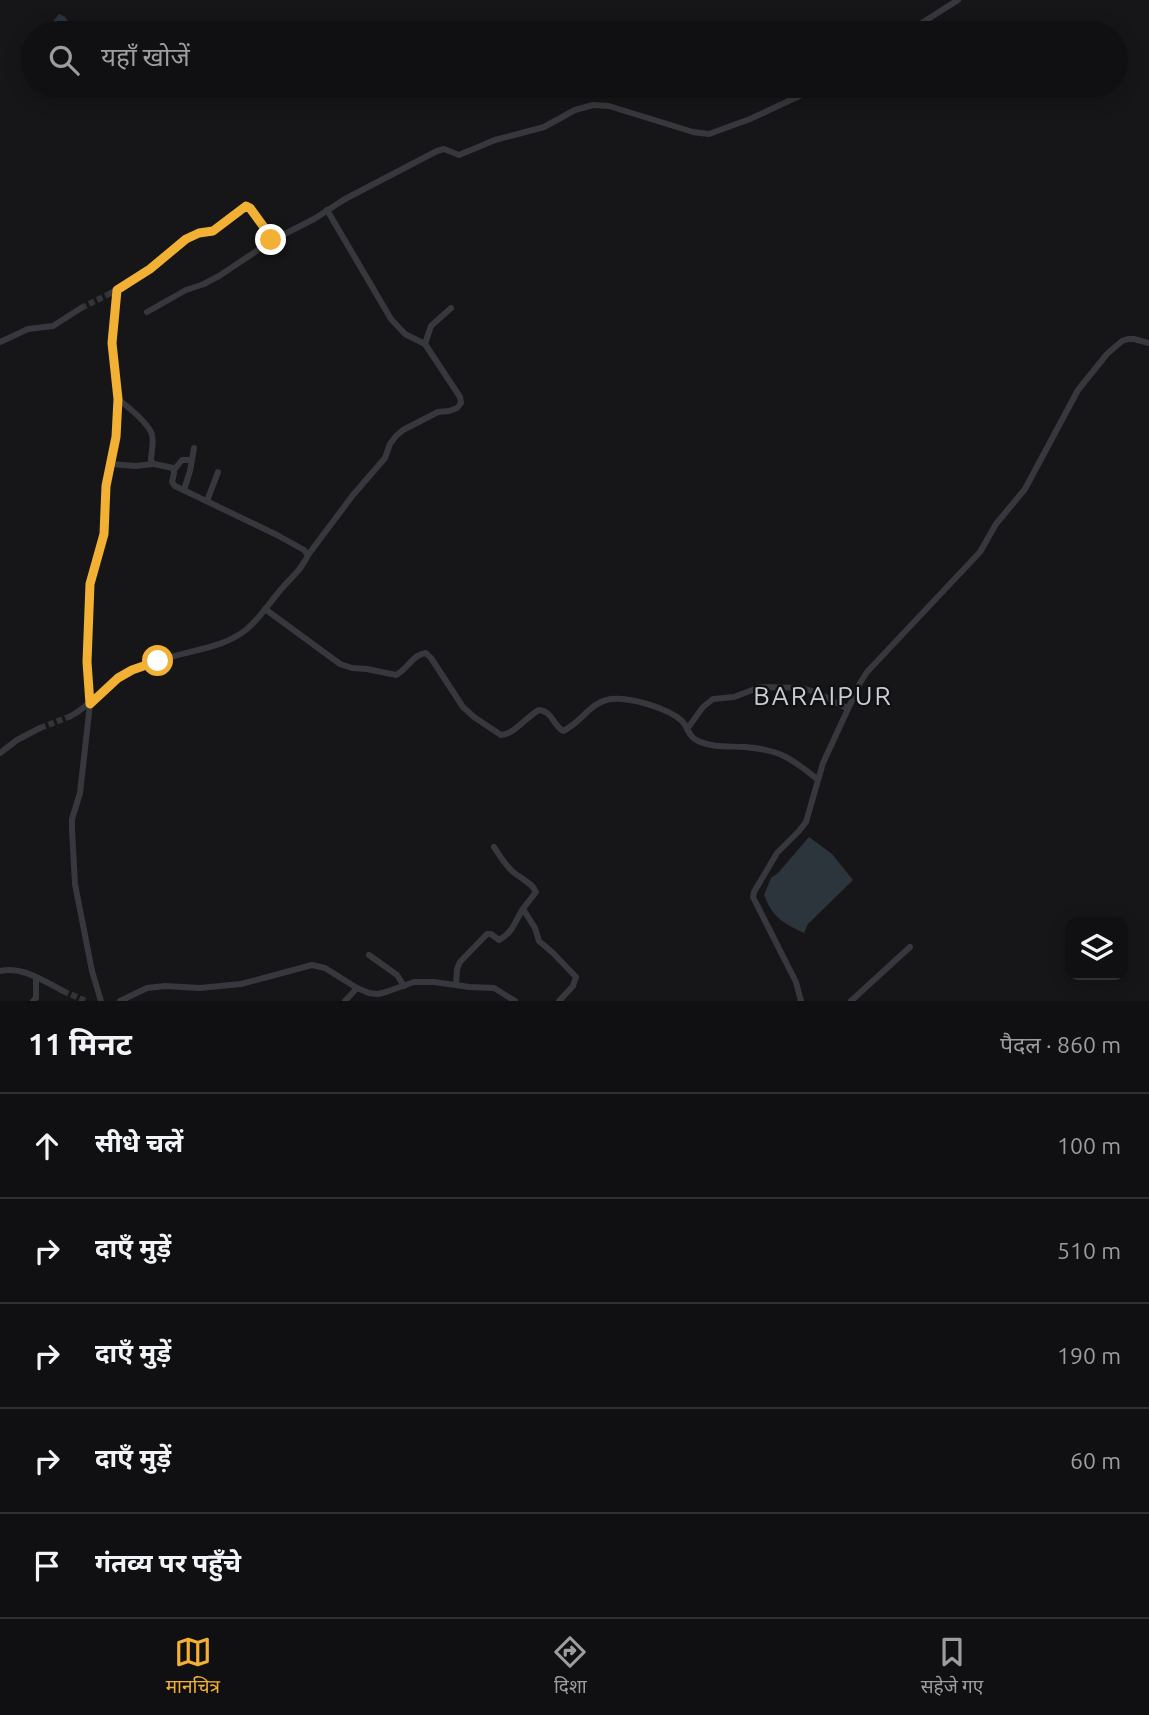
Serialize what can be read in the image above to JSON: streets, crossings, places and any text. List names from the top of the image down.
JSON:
{
  "districts": ["BARAIPUR"],
  "page": {
    "search": "यहाँ खोजें",
    "heading": ["11 मिनट", "पैदल · 860 m"],
    "list": [
      ["सीधे चलें", "100 m"],
      ["दाएँ मुड़ें", "510 m"],
      ["दाएँ मुड़ें", "190 m"],
      ["दाएँ मुड़ें", "60 m"],
      "गंतव्य पर पहुँचे"
    ],
    "nav": ["मानचित्र", "दिशा", "सहेजे गए"]
  }
}
